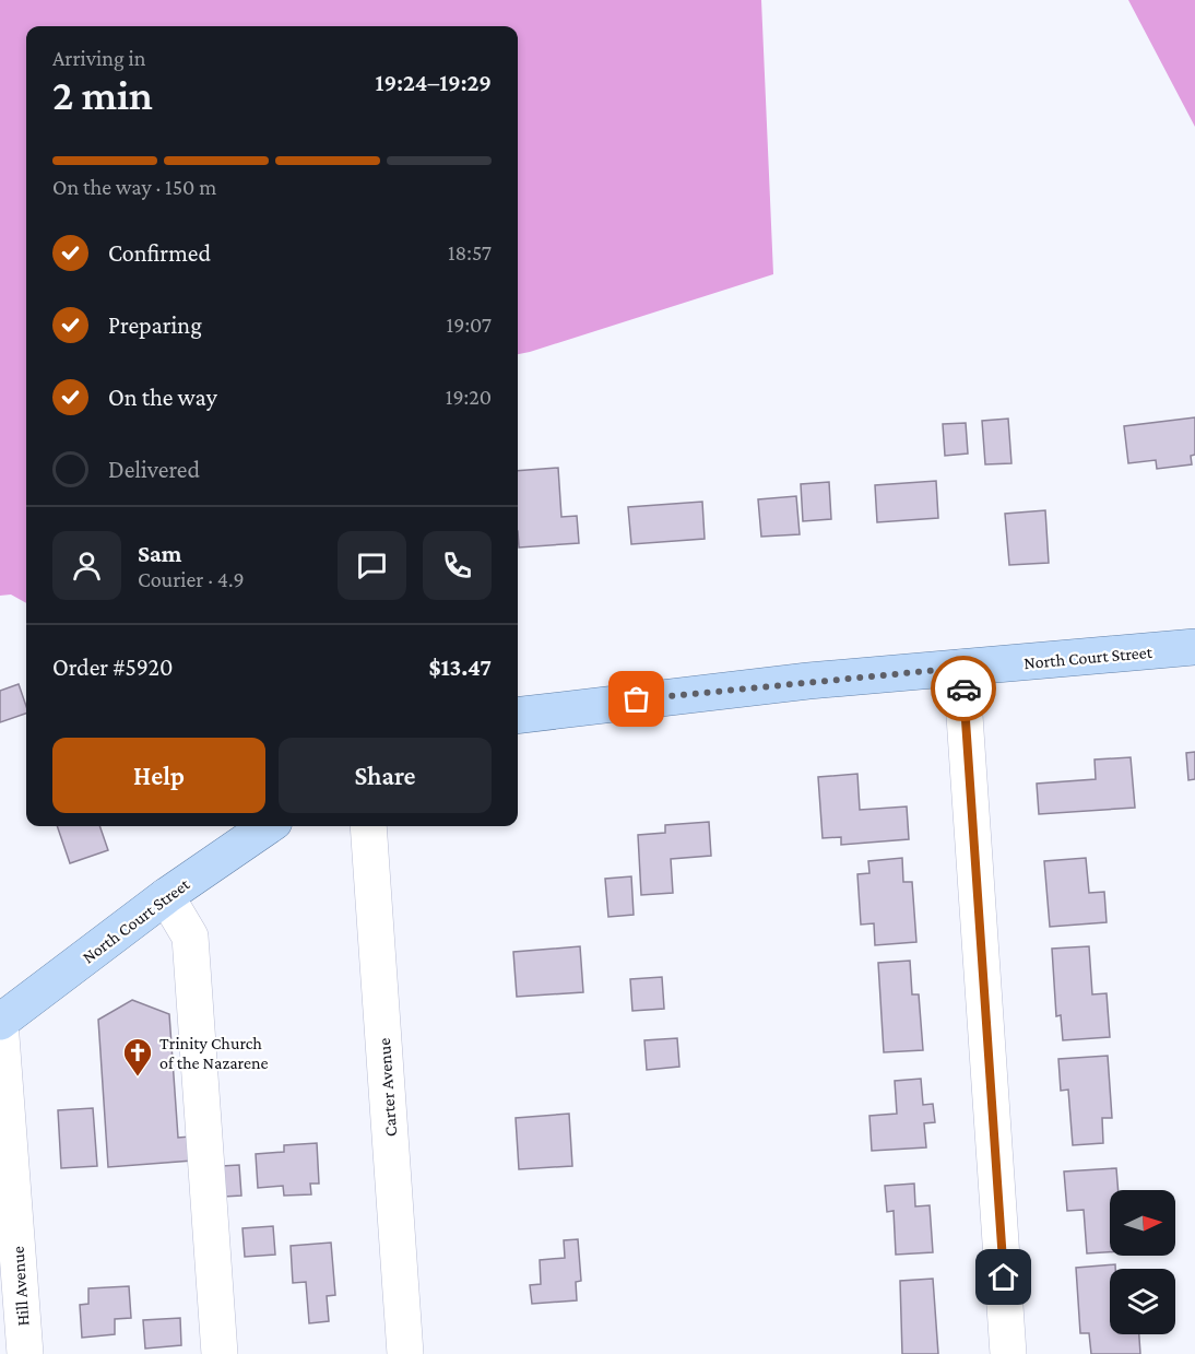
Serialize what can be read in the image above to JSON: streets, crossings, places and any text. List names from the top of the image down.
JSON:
{
  "streets": {
    "main road": ["North Court Street"],
    "street": ["Carter Avenue", "Hill Avenue"]
  },
  "crossings": [
    ["North Court Street", "Hill Avenue"]
  ],
  "places": {
    "church": ["Trinity Church of the Nazarene"]
  },
  "north": "right",
  "page": {
    "heading": ["2 min", "Arriving in", "19:24–19:29"],
    "panel": [
      "Sam",
      "Courier · 4.9",
      "Order #5920",
      "$13.47"
    ],
    "bar": "On the way · 150 m",
    "list": [
      ["Confirmed", "18:57"],
      ["Preparing", "19:07"],
      ["On the way", "19:20"],
      "Delivered"
    ],
    "buttons": ["Help", "Share"]
  }
}
